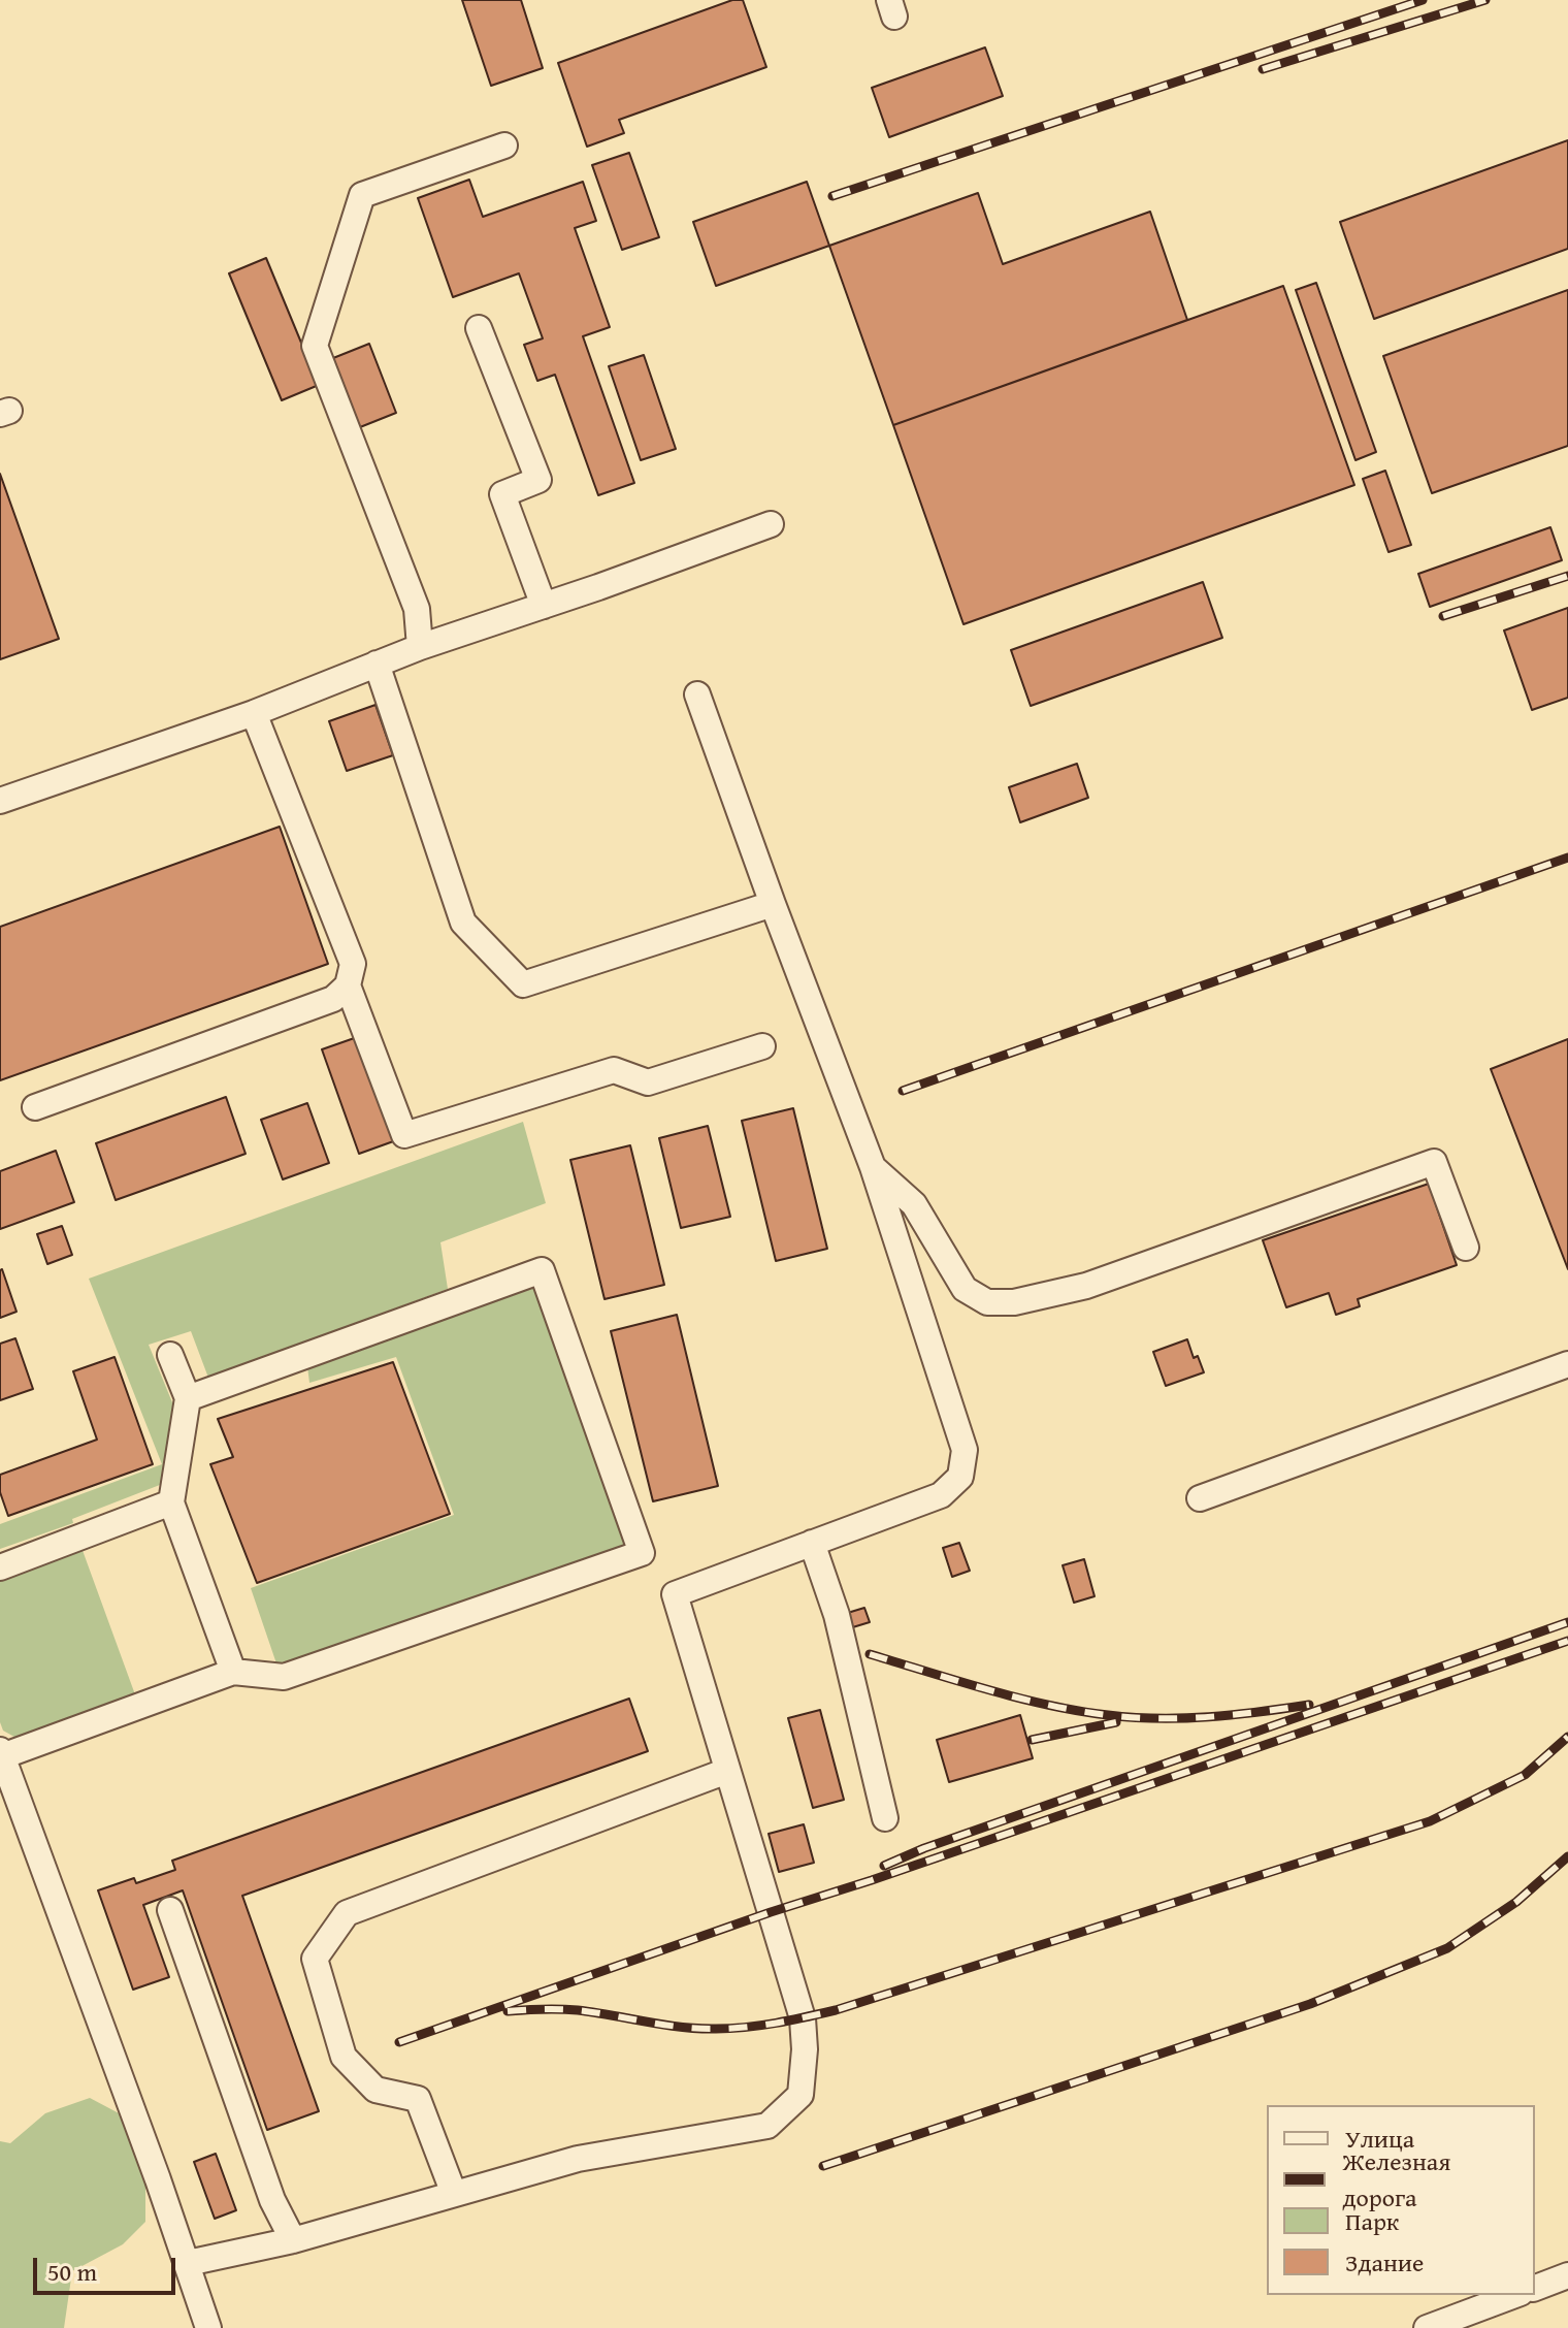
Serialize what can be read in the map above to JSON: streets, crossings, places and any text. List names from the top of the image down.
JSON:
{
  "legend": [
    "Улица",
    "Железная дорога",
    "Парк",
    "Здание"
  ],
  "scale_bar": "50 m"
}
